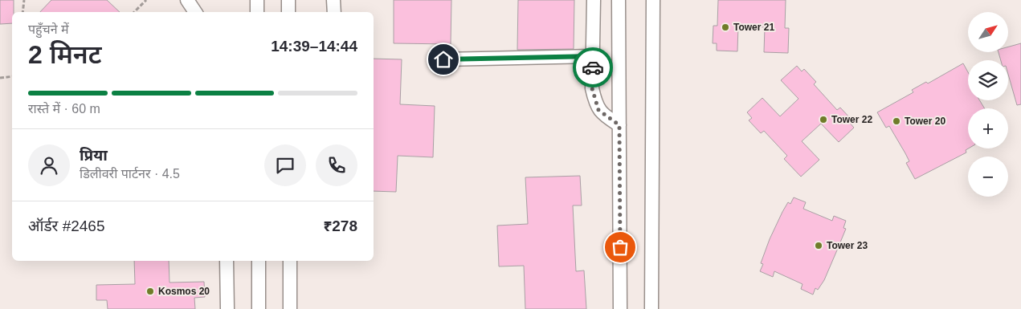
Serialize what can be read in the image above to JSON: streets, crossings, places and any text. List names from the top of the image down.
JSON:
{
  "places": [
    "Tower 21",
    "Tower 22",
    "Tower 20",
    "Tower 23",
    "Kosmos 20"
  ],
  "north": "top right",
  "page": {
    "map_buttons": ["+", "−"],
    "heading": ["2 मिनट", "पहुँचने में", "14:39–14:44"],
    "panel": [
      "प्रिया",
      "डिलीवरी पार्टनर · 4.5",
      "ऑर्डर #2465",
      "₹278"
    ],
    "bar": "रास्ते में · 60 m"
  }
}
